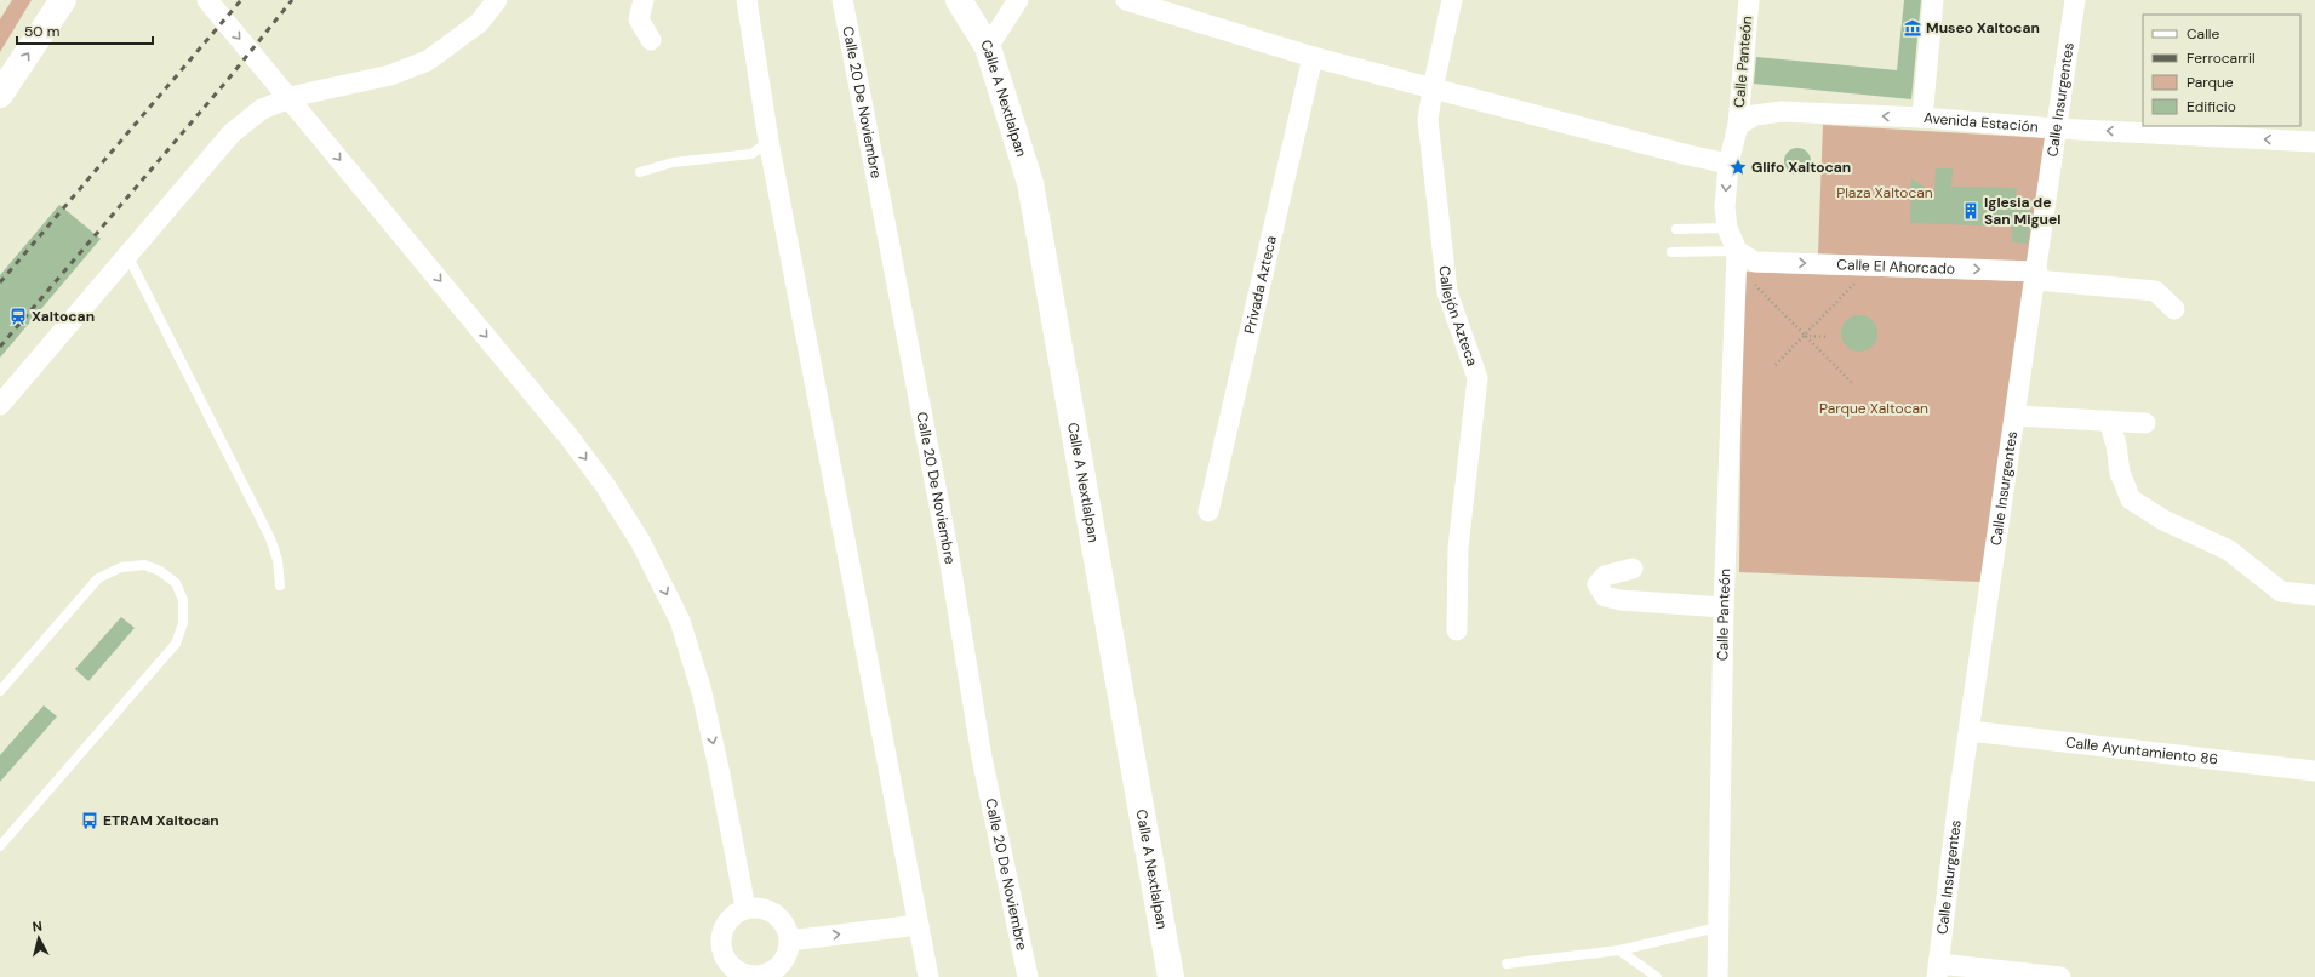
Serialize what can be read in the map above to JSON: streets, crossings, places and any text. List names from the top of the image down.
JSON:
{
  "streets": {
    "main road": ["Calle A Nextlalpan"],
    "street": [
      "Calle Panteón",
      "Calle Insurgentes",
      "Calle 20 De Noviembre",
      "Avenida Estación",
      "Calle El Ahorcado",
      "Privada Azteca",
      "Callejón Azteca",
      "Calle Ayuntamiento 86"
    ]
  },
  "crossings": [
    ["Calle Panteón", "Avenida Estación"],
    ["Calle Insurgentes", "Avenida Estación"],
    ["Calle Insurgentes", "Calle El Ahorcado"],
    ["Calle Insurgentes", "Calle Ayuntamiento 86"]
  ],
  "one_way": ["Avenida Estación", "Calle El Ahorcado"],
  "parks": ["Plaza Xaltocan", "Parque Xaltocan"],
  "places": {
    "museum": ["Museo Xaltocan"],
    "place": ["Glifo Xaltocan"],
    "building": ["Iglesia de San Miguel"],
    "station": ["Xaltocan"],
    "bus stop": ["ETRAM Xaltocan"]
  },
  "legend": [
    "Calle",
    "Ferrocarril",
    "Parque",
    "Edificio"
  ],
  "scale_bar": "50 m",
  "north": "top"
}
